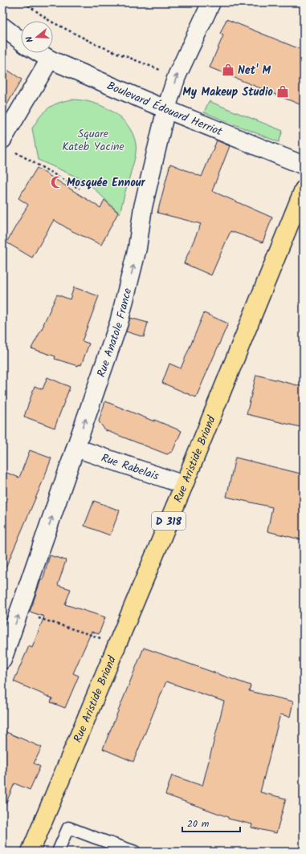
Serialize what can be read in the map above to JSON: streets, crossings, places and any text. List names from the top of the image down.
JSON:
{
  "streets": {
    "main road": ["Rue Aristide Briand", "D 318"],
    "street": ["Boulevard Édouard Herriot", "Rue Anatole France", "Rue Rabelais"]
  },
  "crossings": [
    ["Boulevard Édouard Herriot", "Rue Anatole France"],
    ["Rue Anatole France", "Rue Rabelais"],
    ["Rue Aristide Briand", "Rue Rabelais"]
  ],
  "one_way": ["Rue Anatole France"],
  "parks": ["Square Kateb Yacine"],
  "places": {
    "shop": ["Net' M", "My Makeup Studio"],
    "mosque": ["Mosquée Ennour"]
  },
  "scale_bar": "20 m",
  "north": "left"
}
